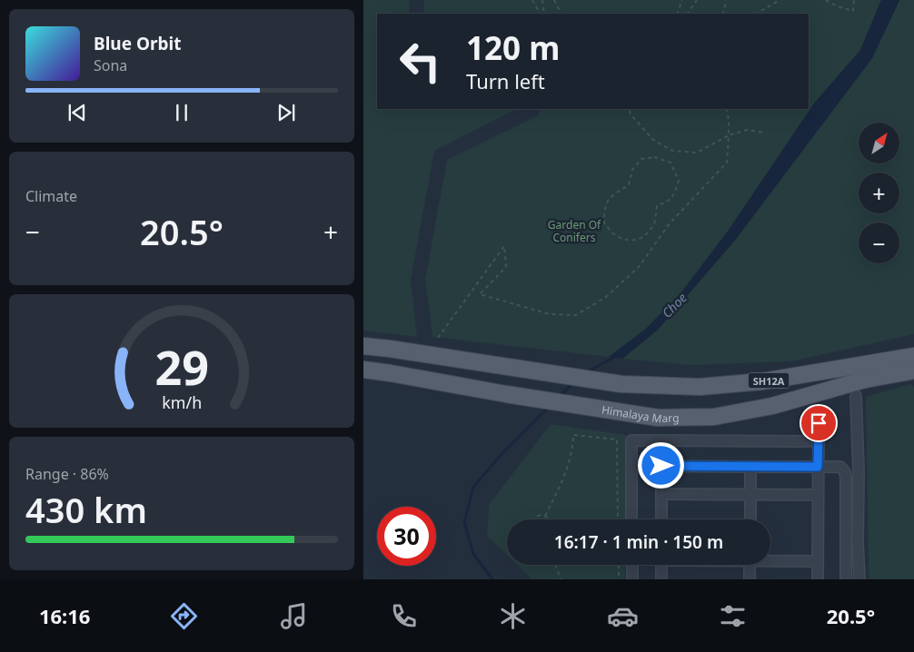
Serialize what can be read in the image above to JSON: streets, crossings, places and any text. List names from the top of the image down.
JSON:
{
  "streets": {
    "main road": ["SH12A", "Himalaya Marg"]
  },
  "water": ["Choe"],
  "parks": ["Garden Of Conifers"],
  "north": "top right",
  "page": {
    "turn": ["120 m", "Turn left"],
    "song": ["Blue Orbit", "Sona"],
    "map_buttons": ["+", "−"],
    "tile": [
      "Climate",
      ["Range · 86%", "430 km"]
    ],
    "heat": ["−", "20.5°", "+"],
    "limit": "30",
    "trip": "16:17 · 1 min · 150 m",
    "tabs": ["16:16", "20.5°"],
    "gauge": ["29", "km/h"]
  }
}
